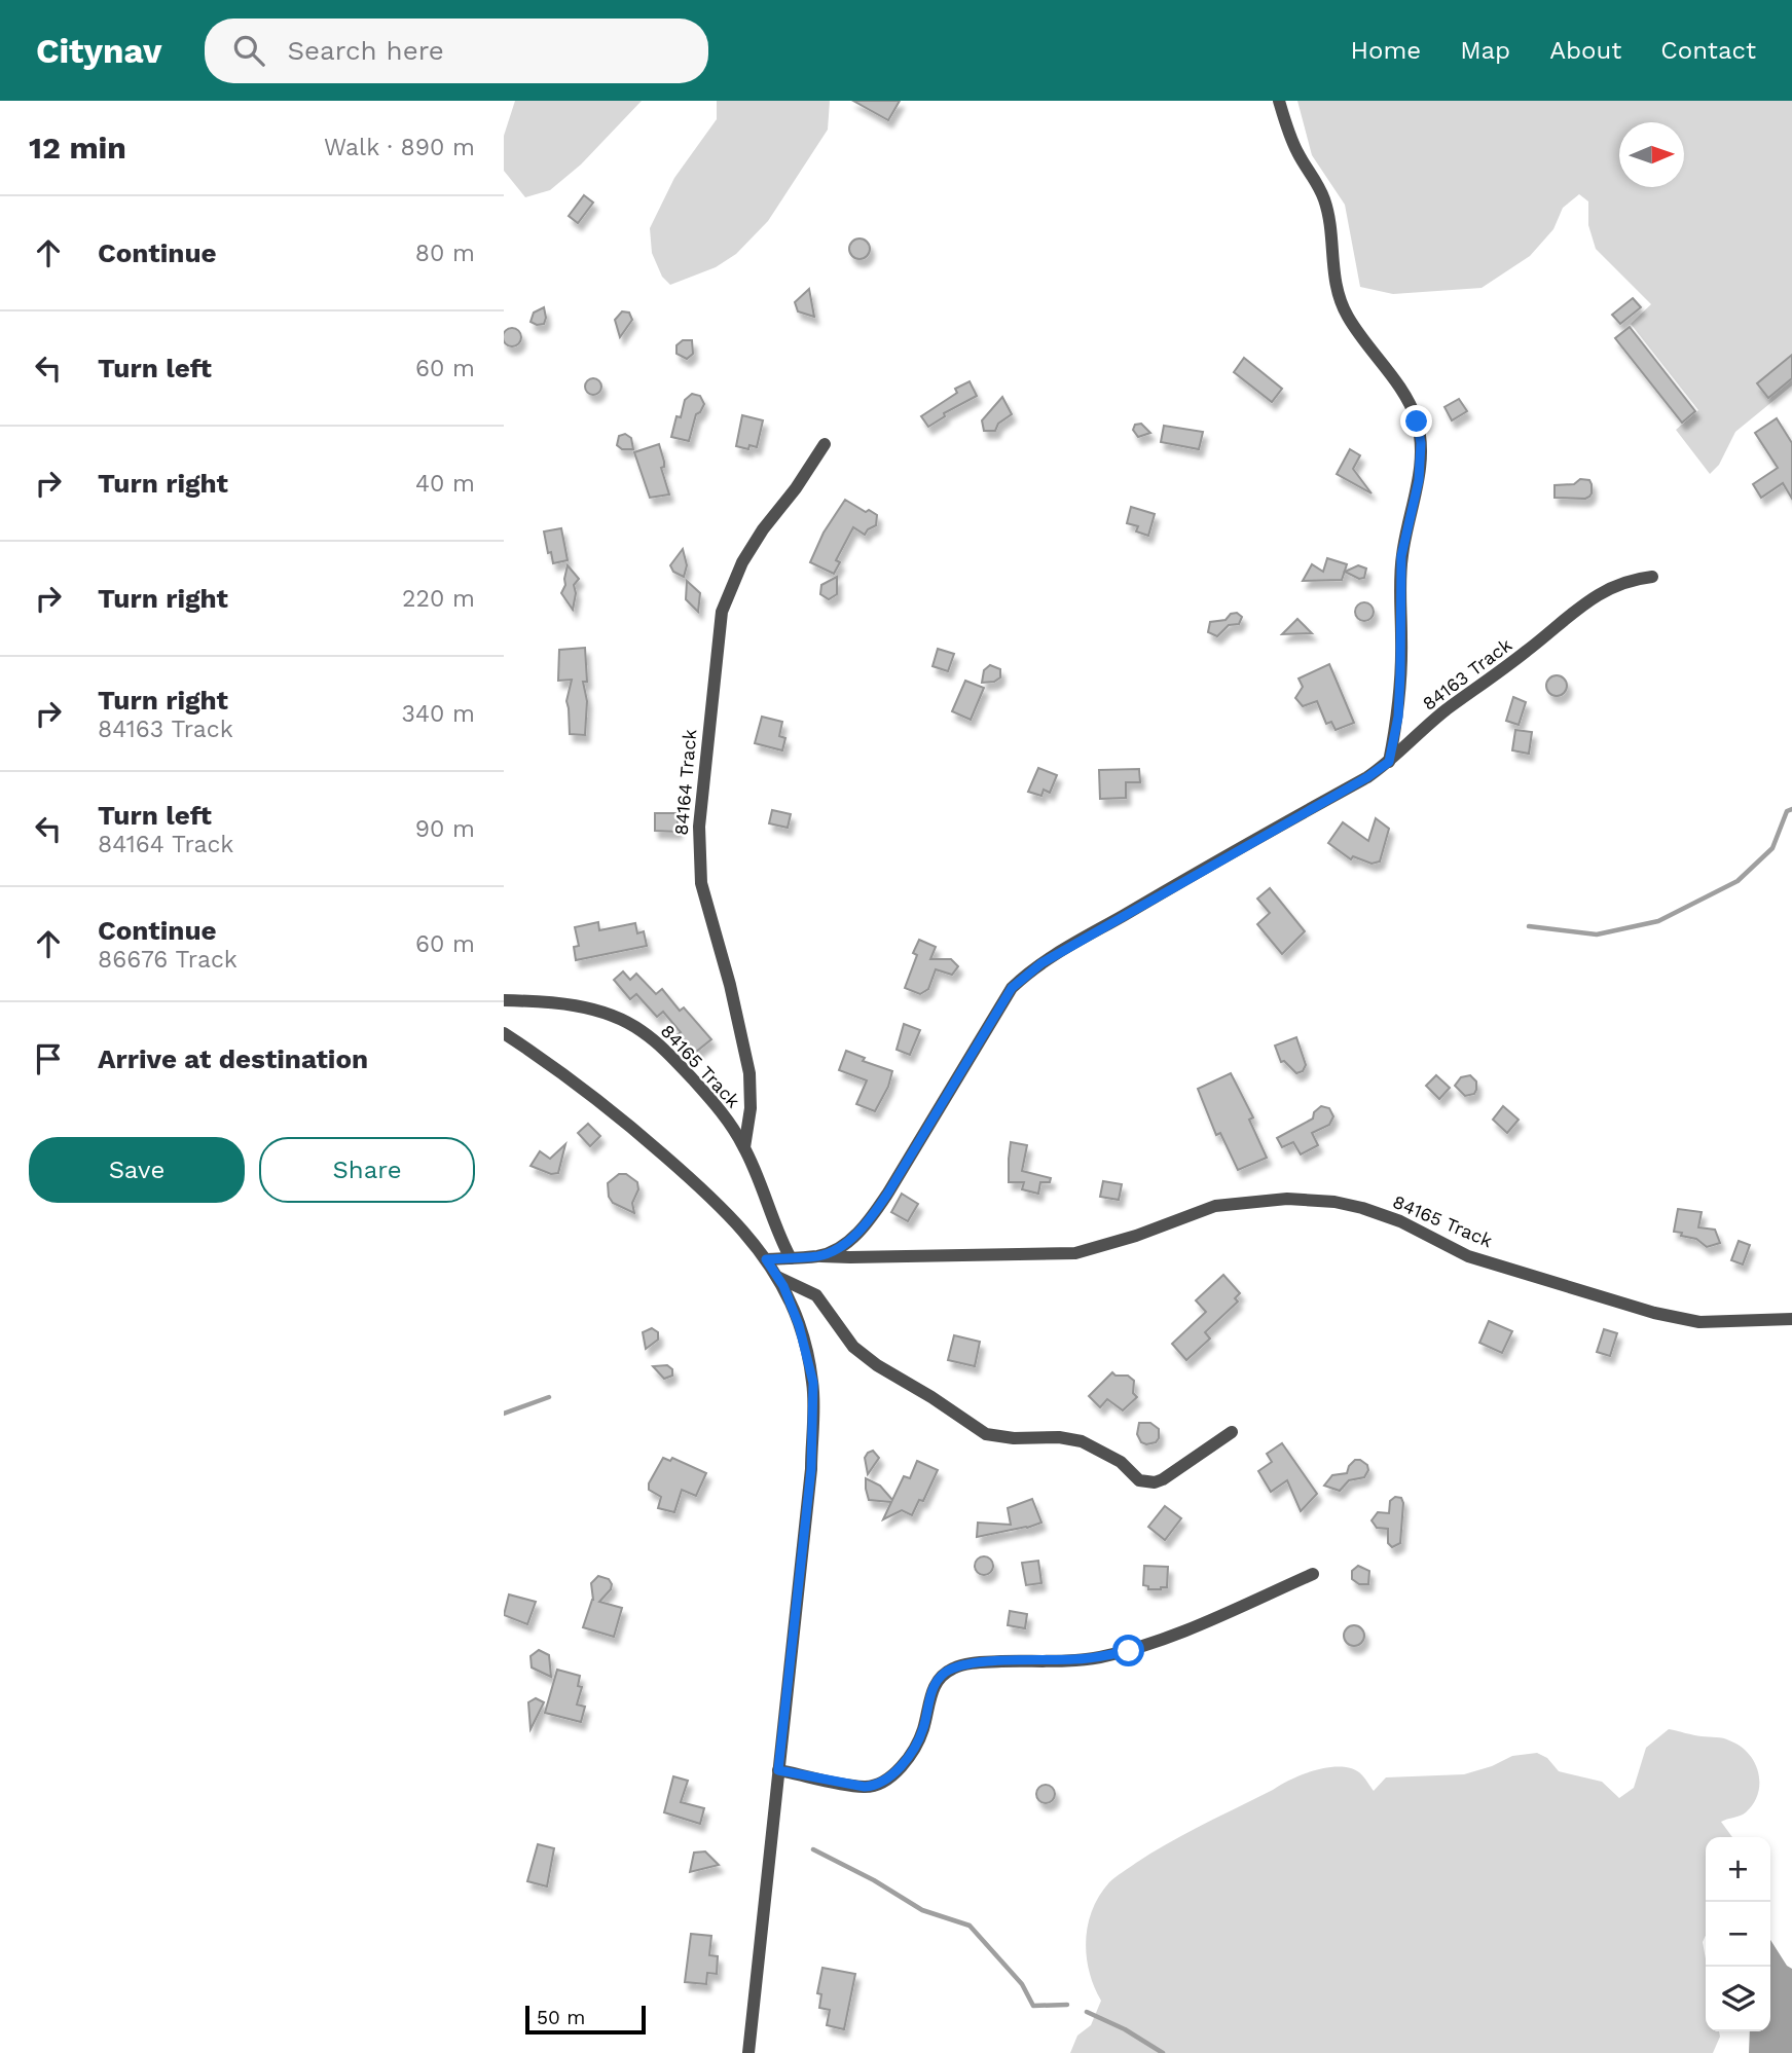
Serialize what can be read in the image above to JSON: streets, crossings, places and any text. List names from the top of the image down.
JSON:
{
  "streets": {
    "street": ["84163 Track", "84164 Track", "84165 Track"]
  },
  "crossings": [
    ["84163 Track", "84165 Track"],
    ["84164 Track", "84165 Track"]
  ],
  "scale_bar": "50 m",
  "north": "right",
  "page": {
    "header": "Citynav",
    "search": "Search here",
    "nav": [
      "Home",
      "Map",
      "About",
      "Contact"
    ],
    "heading": ["12 min", "Walk · 890 m"],
    "list": [
      ["Continue", "80 m"],
      ["Turn left", "60 m"],
      ["Turn right", "40 m"],
      ["Turn right", "220 m"],
      ["Turn right", "84163 Track", "340 m"],
      ["Turn left", "84164 Track", "90 m"],
      ["Continue", "86676 Track", "60 m"],
      "Arrive at destination"
    ],
    "buttons": ["Save", "Share"],
    "map_buttons": ["+", "−"],
    "scale": "50 m"
  }
}
